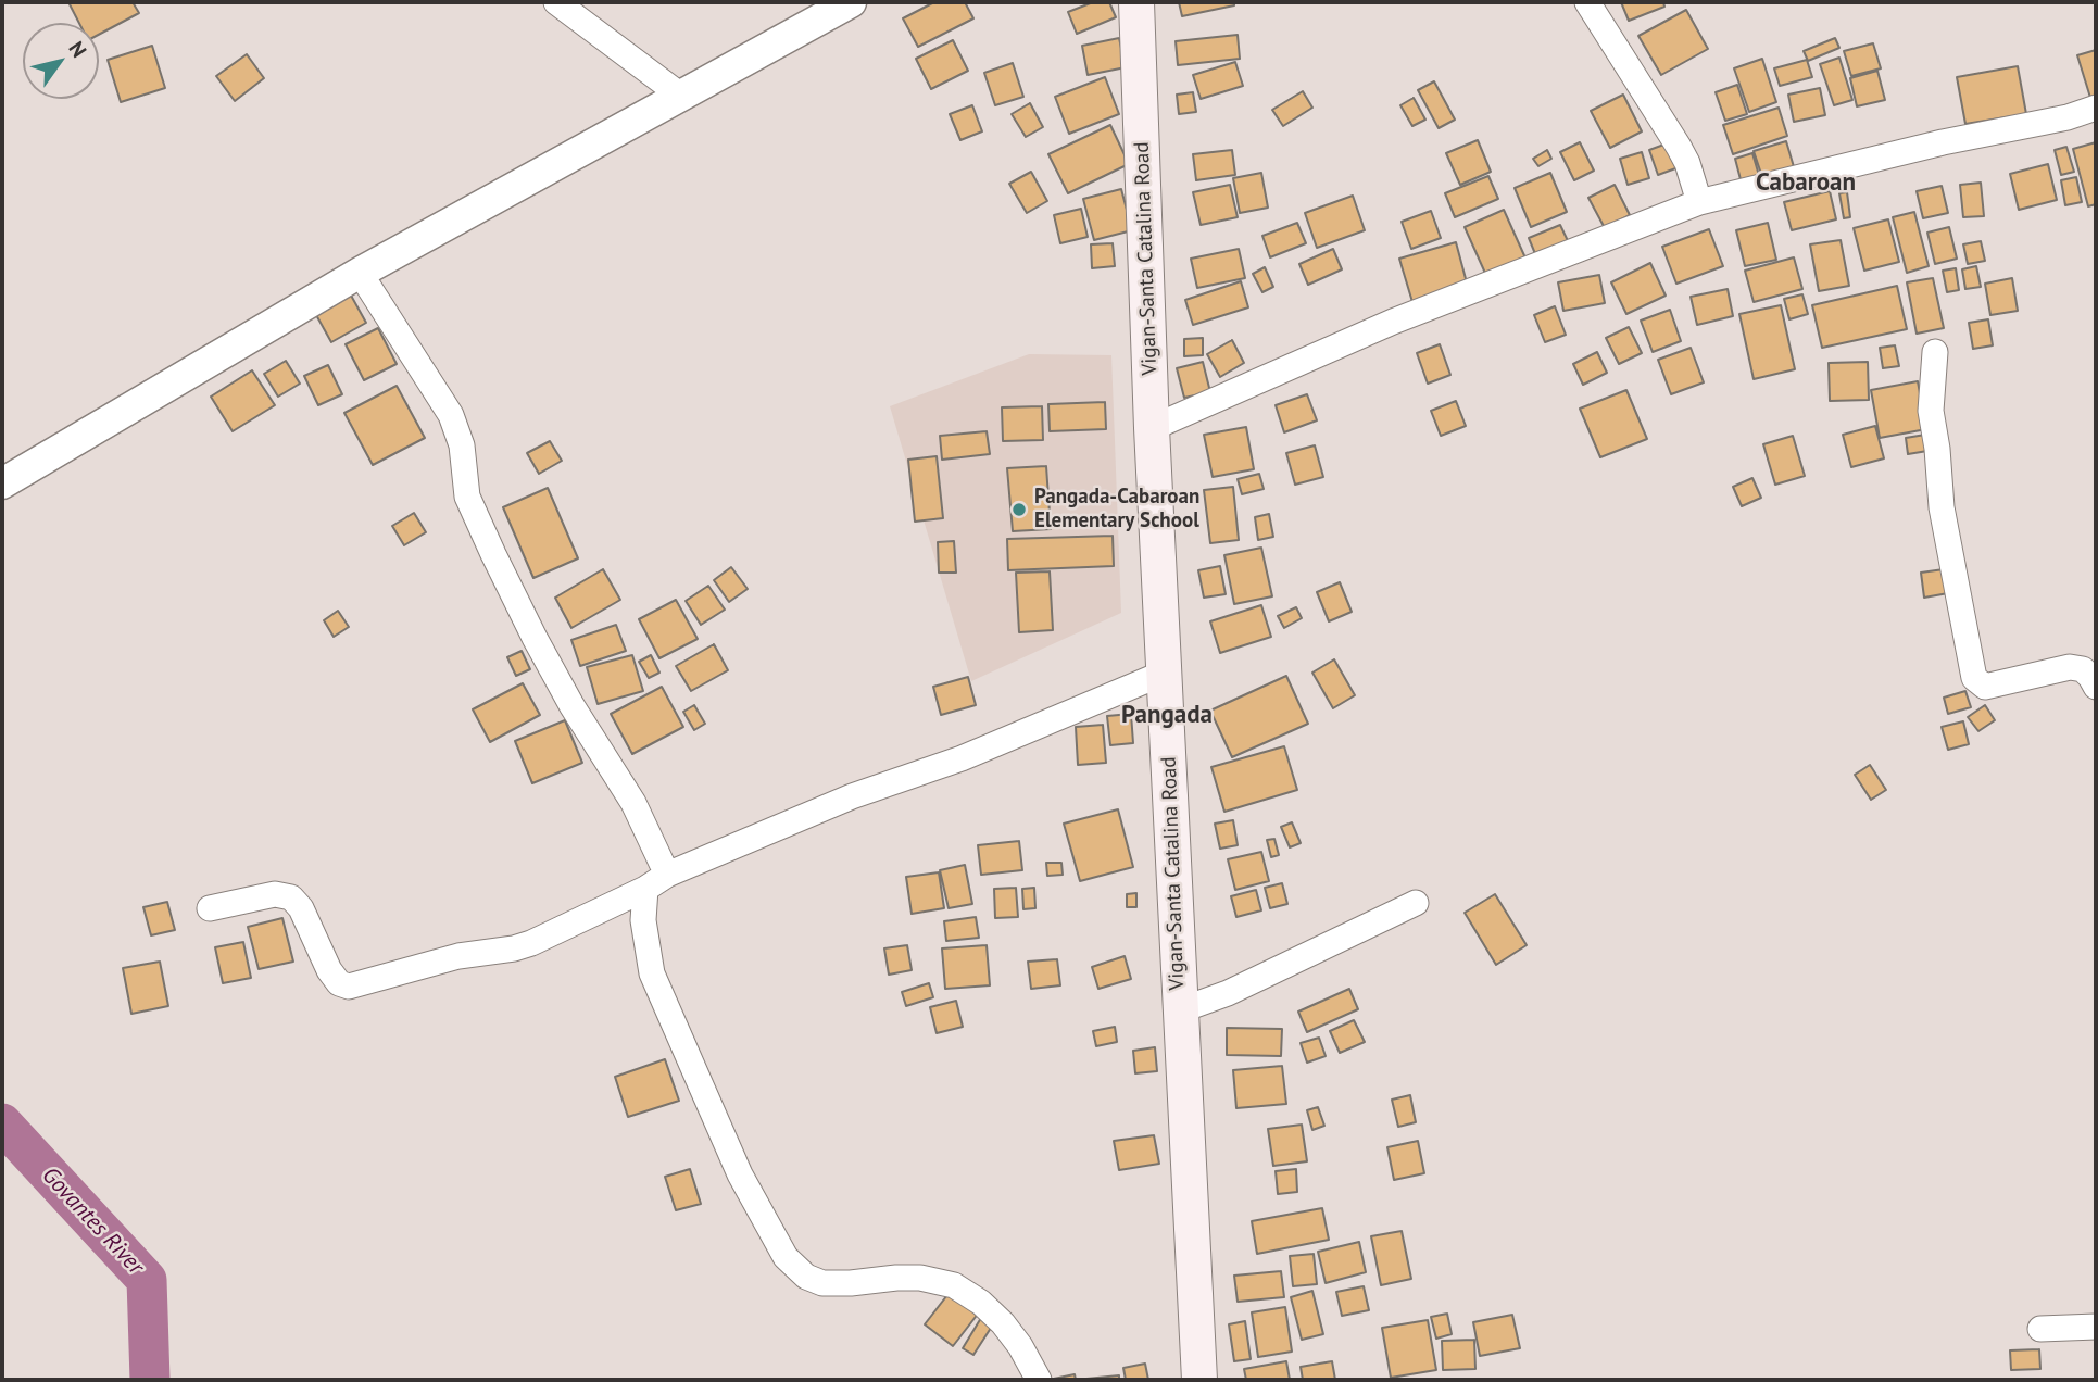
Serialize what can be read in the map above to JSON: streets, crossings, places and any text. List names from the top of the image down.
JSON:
{
  "streets": {
    "main road": ["Vigan-Santa Catalina Road"]
  },
  "districts": ["Cabaroan", "Pangada"],
  "water": ["Govantes River"],
  "places": ["Pangada-Cabaroan Elementary School"],
  "north": "top right"
}
